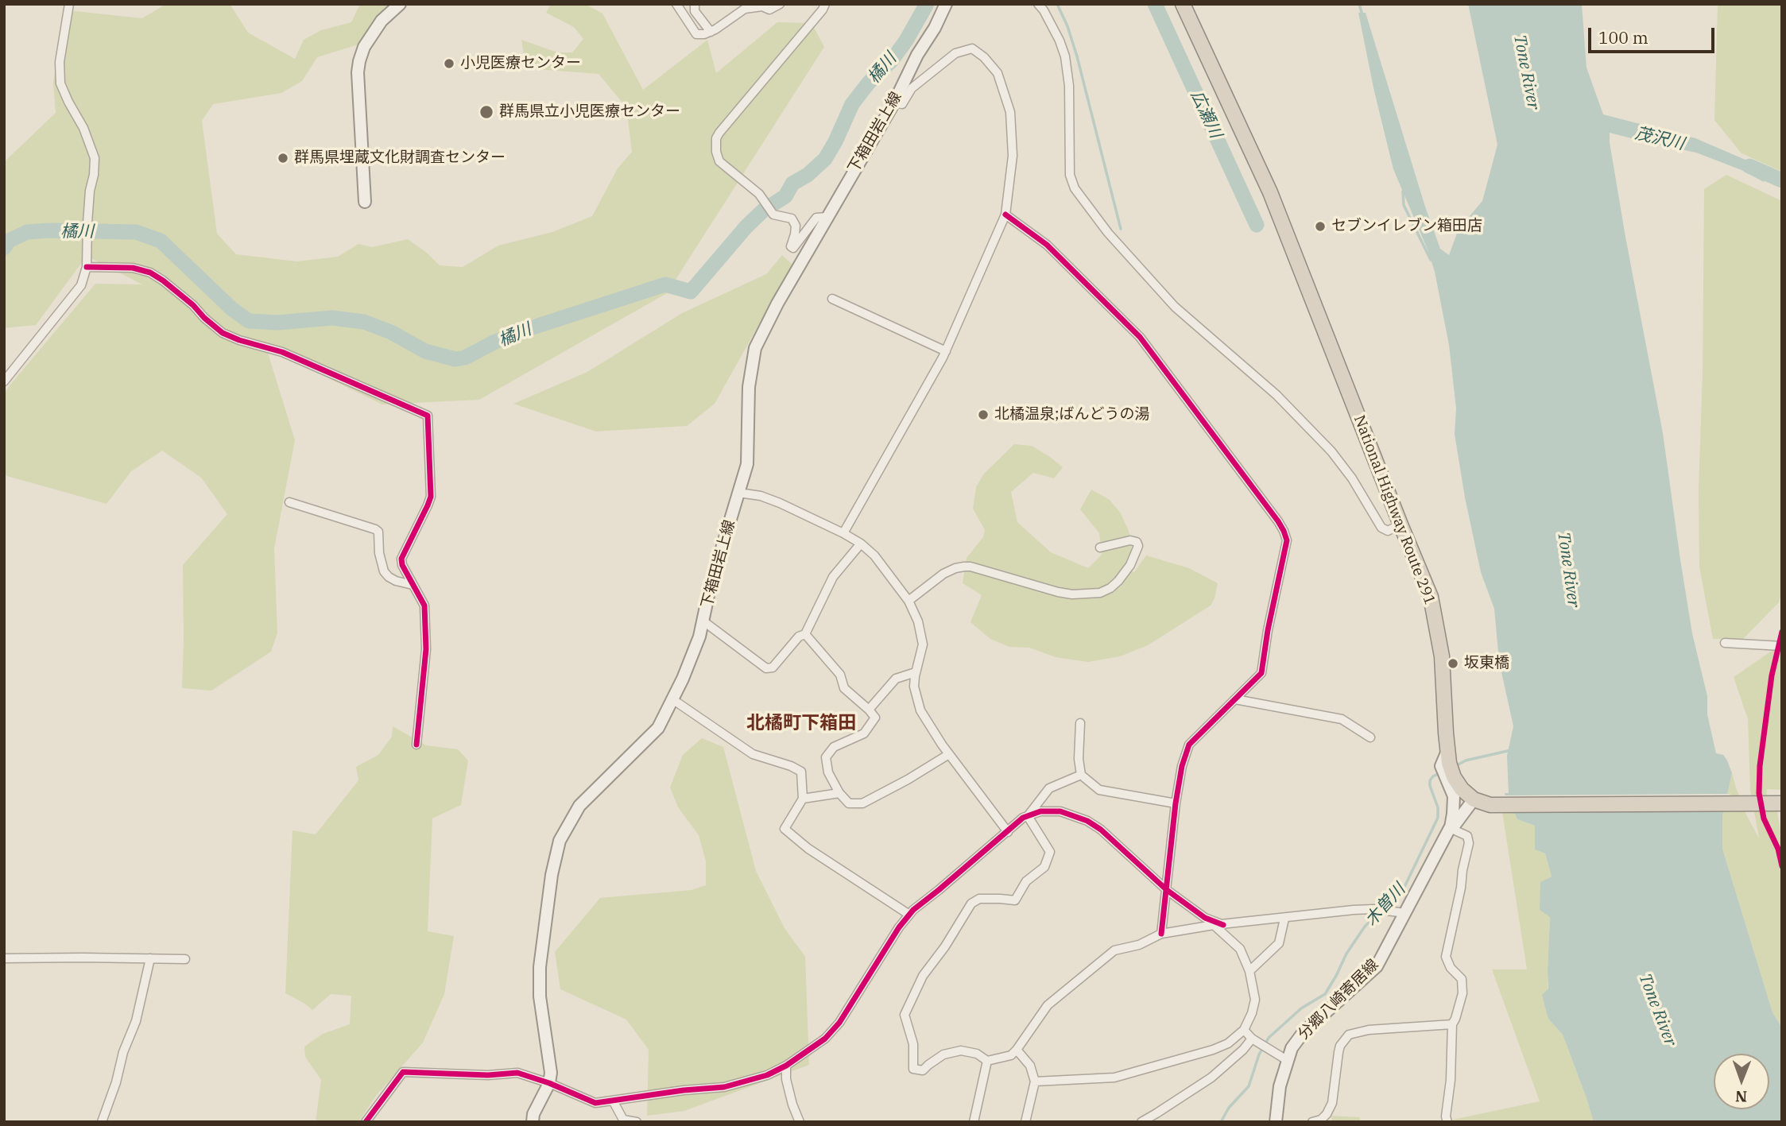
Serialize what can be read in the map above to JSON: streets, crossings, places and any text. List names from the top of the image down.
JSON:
{
  "streets": {
    "highway": ["National Highway Route 291"],
    "main road": ["下箱田岩上線", "分郷八崎寄居線"]
  },
  "districts": ["北橘町下箱田"],
  "water": [
    "橘川",
    "Tone River",
    "広瀬川",
    "茂沢川",
    "木曽川"
  ],
  "places": [
    "小児医療センター",
    "群馬県立小児医療センター",
    "群馬県埋蔵文化財調査センター",
    "セブンイレブン箱田店",
    "北橘温泉;ばんどうの湯",
    "坂東橋"
  ],
  "scale_bar": "100 m",
  "north": "bottom"
}
